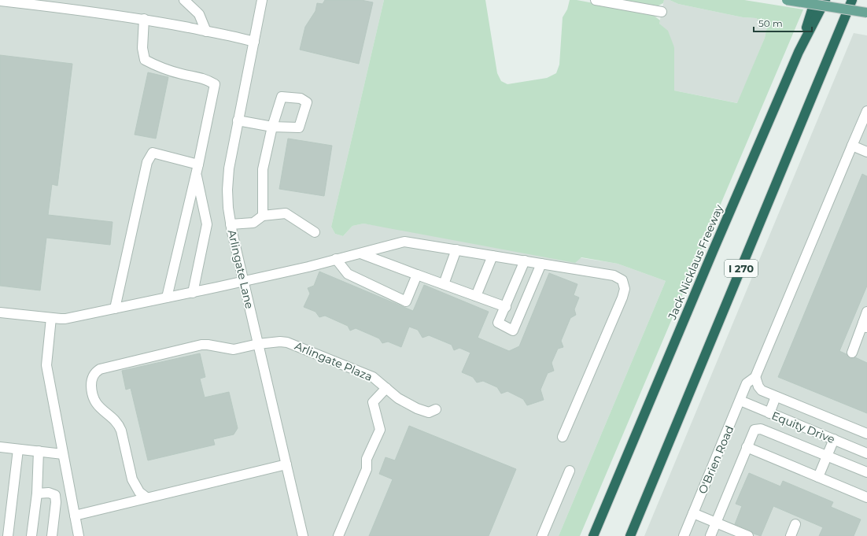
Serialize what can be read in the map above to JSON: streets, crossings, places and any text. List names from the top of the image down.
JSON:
{
  "streets": {
    "highway": ["Jack Nicklaus Freeway", "I 270"],
    "street": [
      "Arlingate Lane",
      "Arlingate Plaza",
      "Equity Drive",
      "O'Brien Road"
    ]
  },
  "crossings": [
    ["Arlingate Lane", "Arlingate Plaza"],
    ["Equity Drive", "O'Brien Road"]
  ],
  "scale_bar": "50 m"
}
